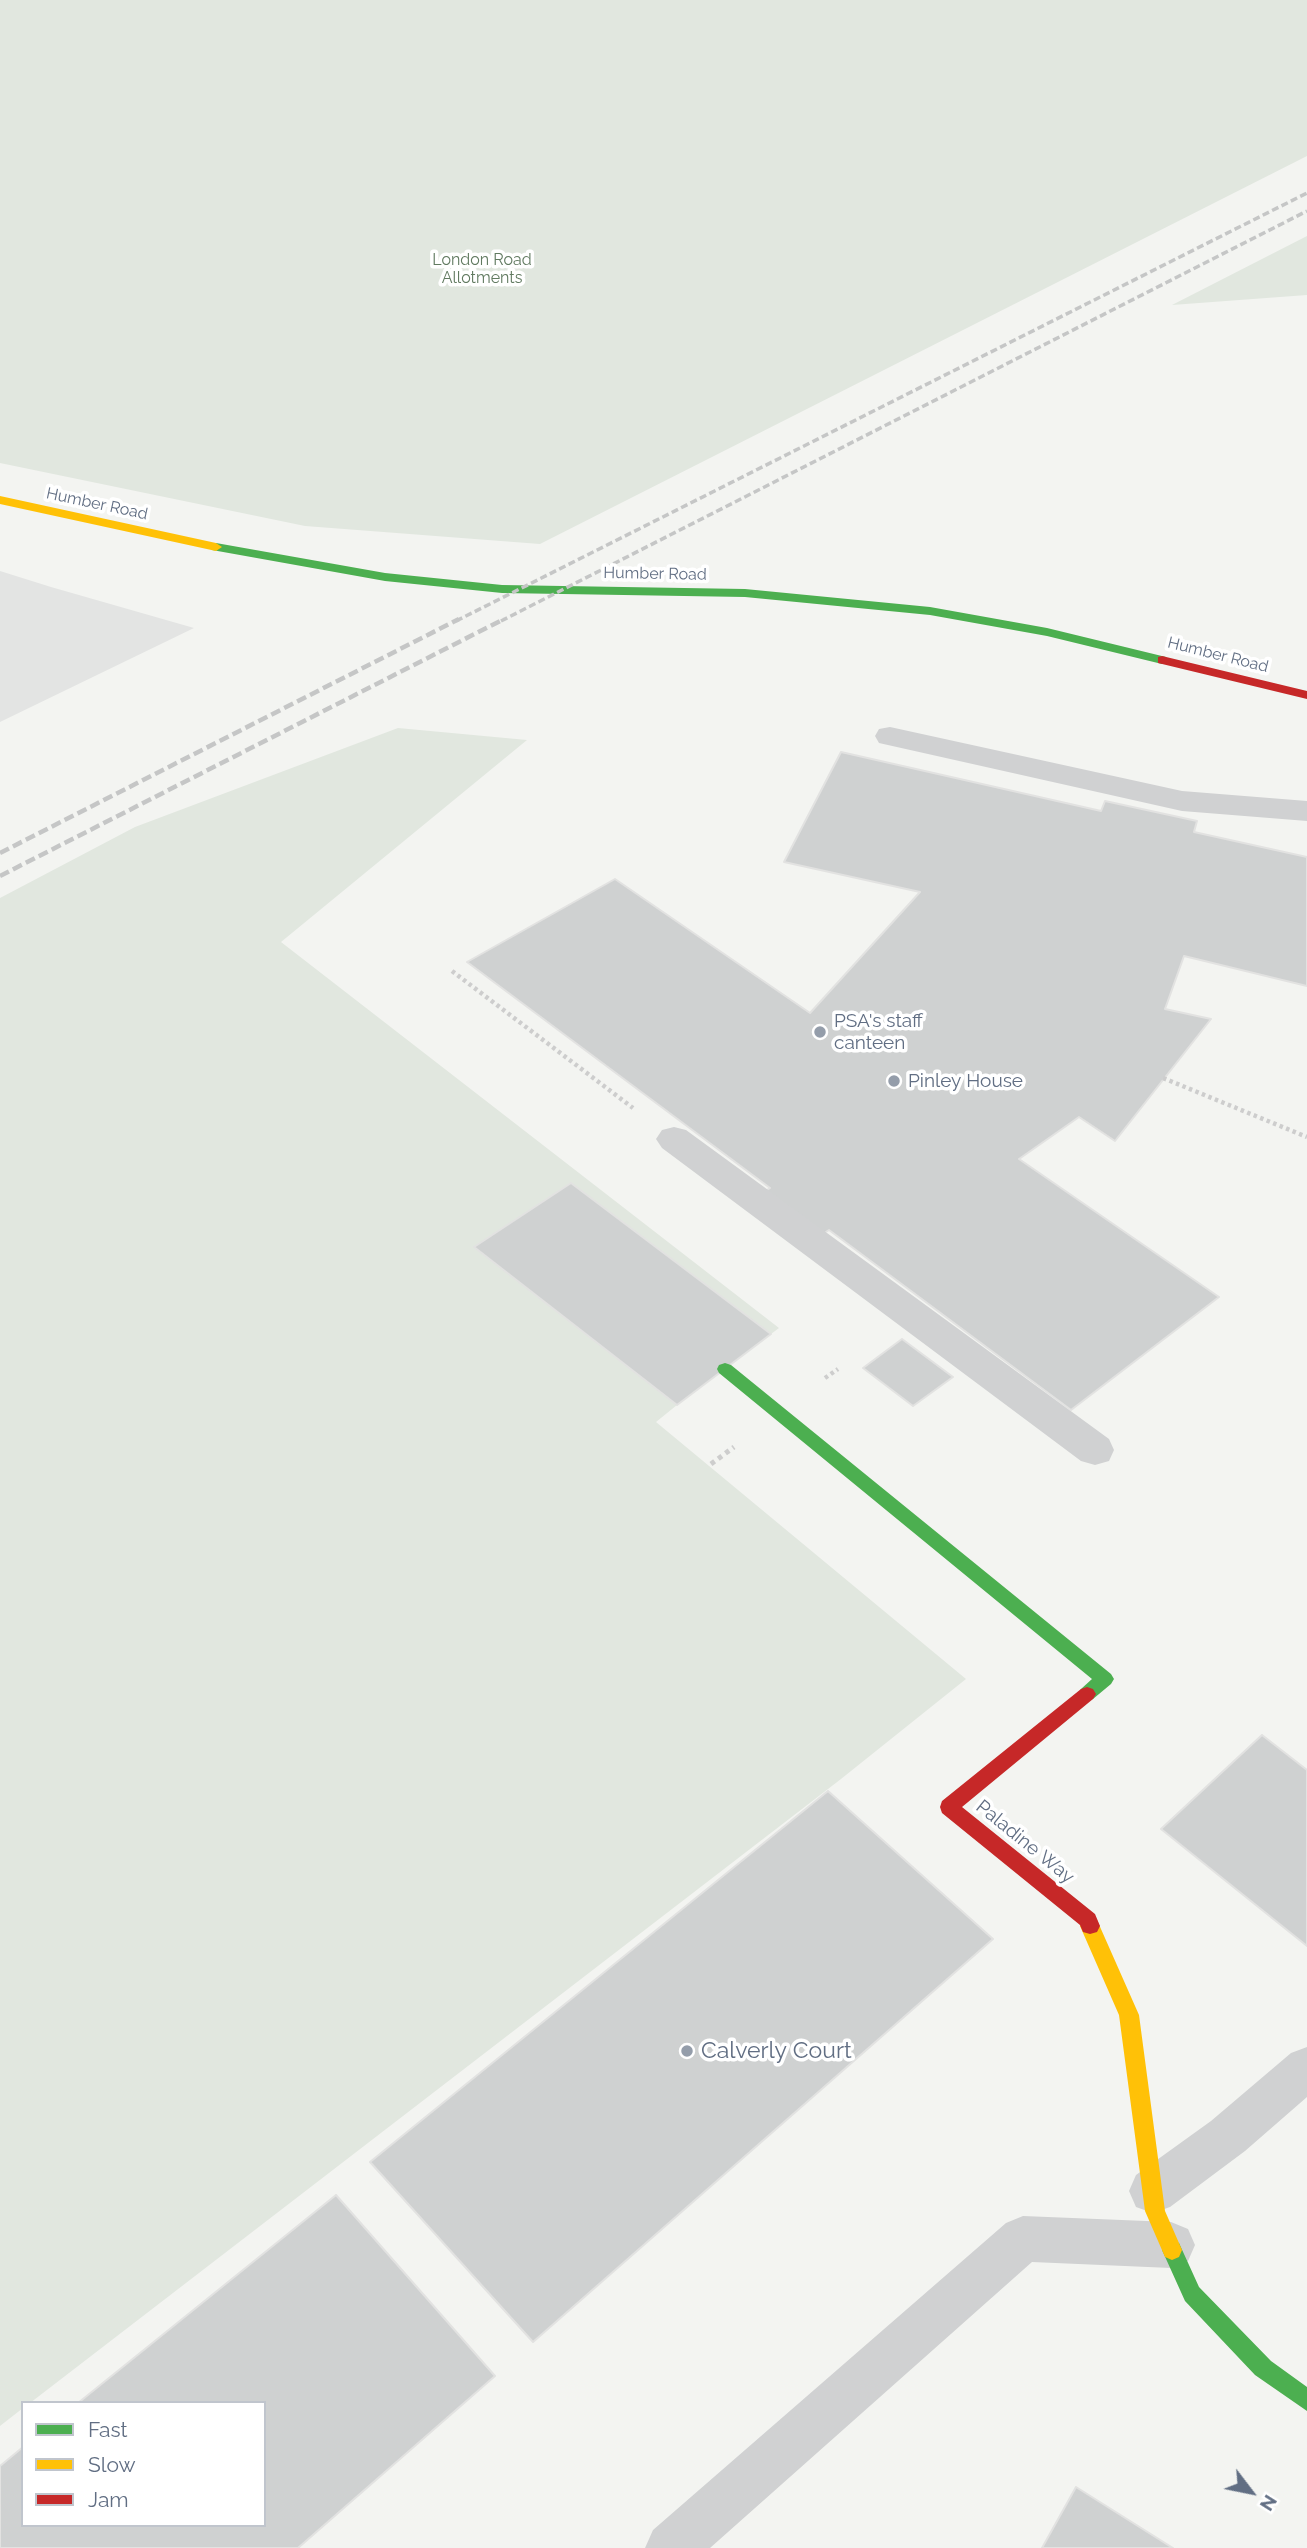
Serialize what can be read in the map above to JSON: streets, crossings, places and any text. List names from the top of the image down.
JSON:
{
  "streets": {
    "main road": ["Humber Road", "Paladine Way"]
  },
  "parks": ["London Road Allotments"],
  "places": ["PSA's staff canteen", "Pinley House", "Calverly Court"],
  "legend": ["Fast", "Slow", "Jam"],
  "north": "bottom right"
}
